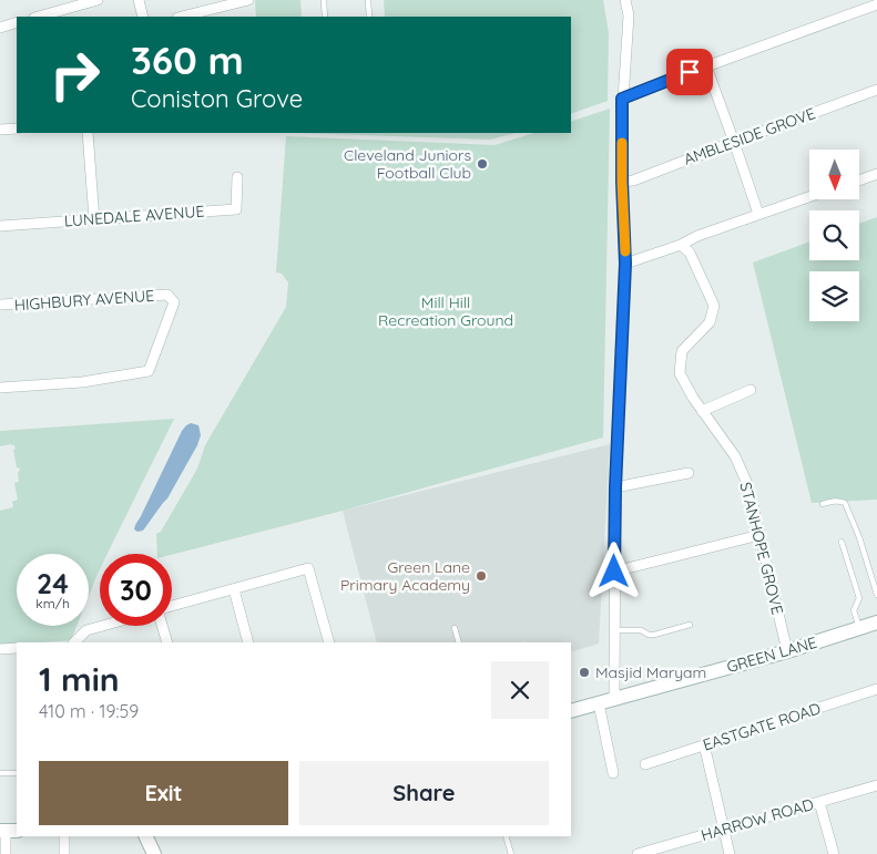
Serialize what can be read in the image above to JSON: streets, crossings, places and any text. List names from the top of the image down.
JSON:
{
  "streets": {
    "street": [
      "AMBLESIDE GROVE",
      "LUNEDALE AVENUE",
      "HIGHBURY AVENUE",
      "STANHOPE GROVE",
      "GREEN LANE",
      "EASTGATE ROAD",
      "HARROW ROAD"
    ]
  },
  "crossings": [
    ["STANHOPE GROVE", "GREEN LANE"]
  ],
  "parks": ["Mill Hill Recreation Ground"],
  "places": ["Cleveland Juniors Football Club", "Green Lane Primary Academy", "Masjid Maryam"],
  "north": "bottom",
  "page": {
    "turn": ["360 m", "Coniston Grove"],
    "speed": "24 km/h",
    "limit": "30",
    "heading": ["1 min", "410 m · 19:59"],
    "buttons": ["Exit", "Share"]
  }
}
